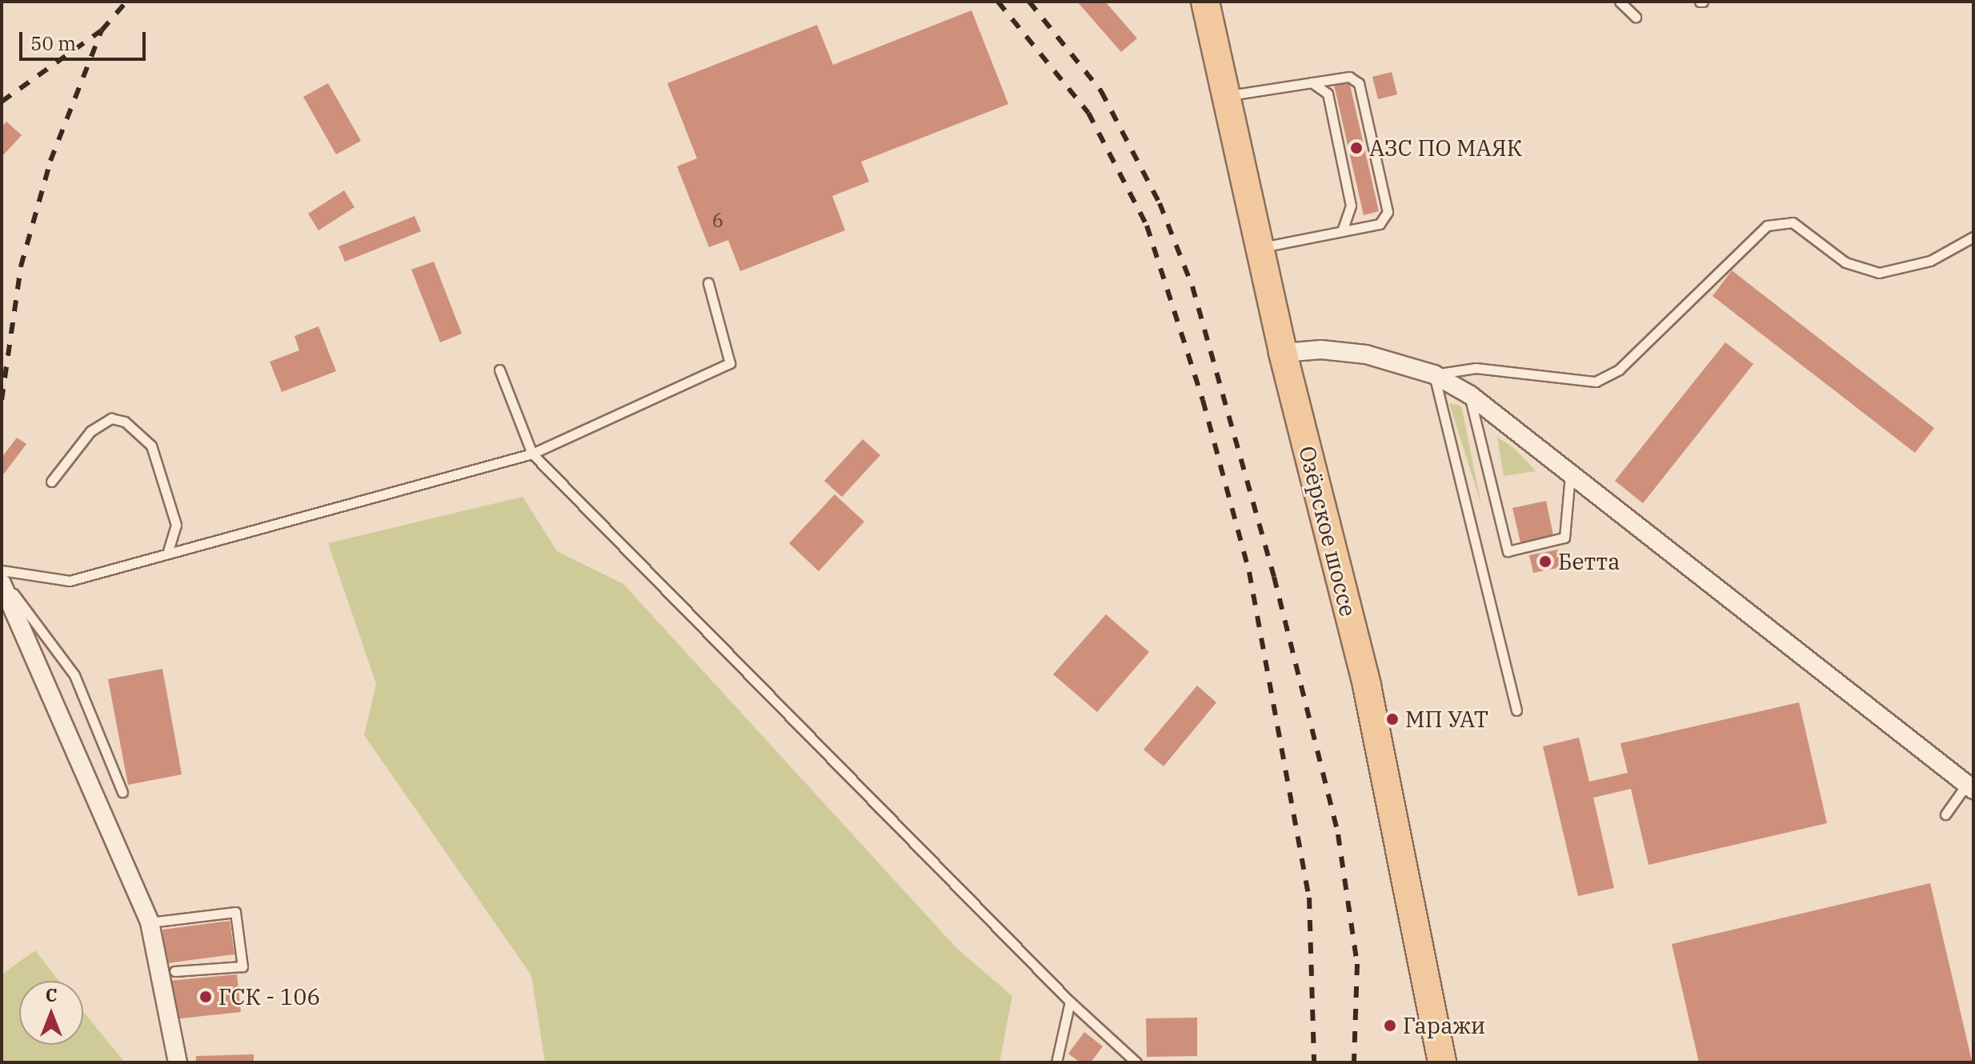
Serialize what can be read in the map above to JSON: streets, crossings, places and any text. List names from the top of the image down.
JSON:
{
  "streets": {
    "main road": ["Озёрское шоссе"]
  },
  "places": [
    "АЗС ПО МАЯК",
    "Бетта",
    "МП УАТ",
    "ГСК - 106",
    "Гаражи"
  ],
  "house_numbers": ["6"],
  "scale_bar": "50 m",
  "north": "top"
}
